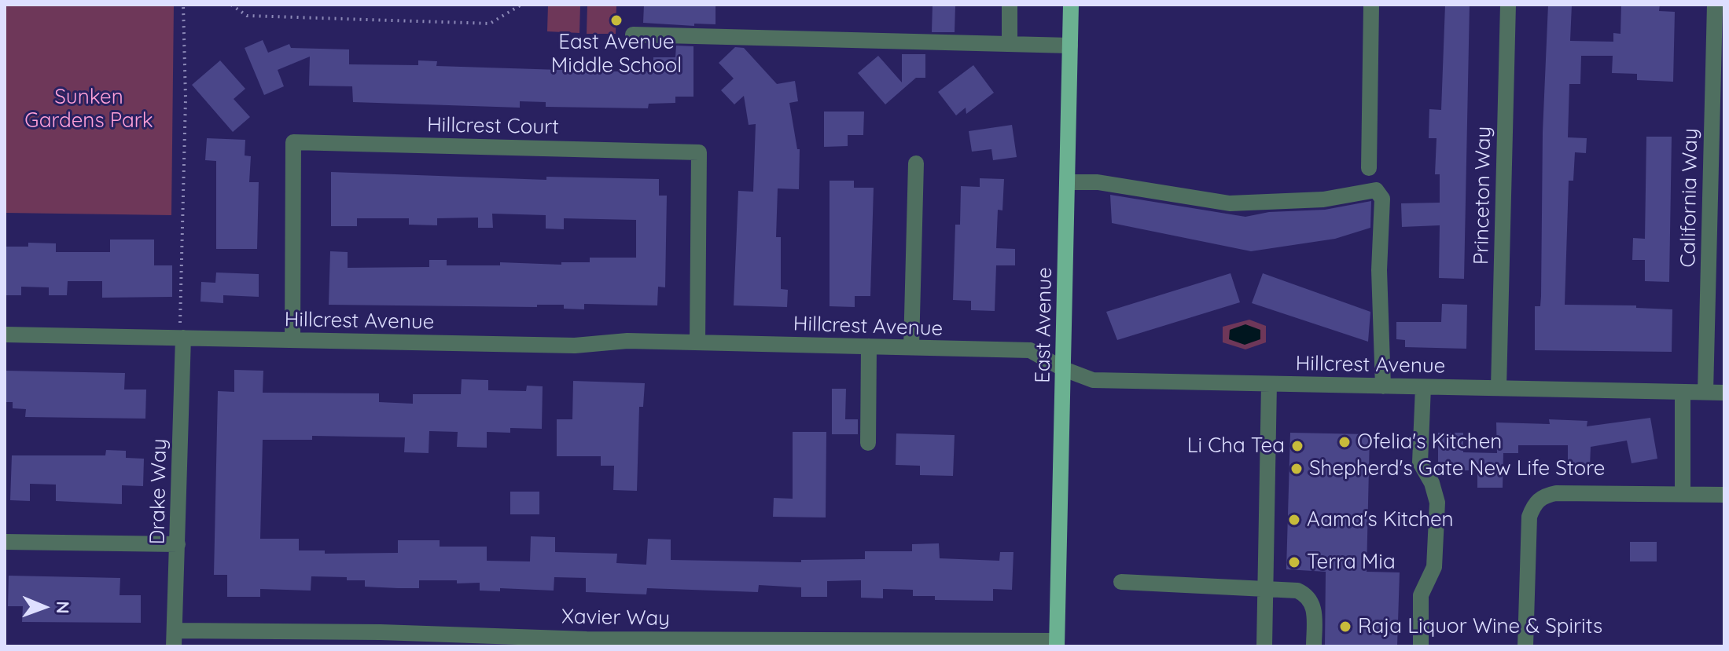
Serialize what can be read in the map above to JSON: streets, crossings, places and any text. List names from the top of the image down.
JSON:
{
  "streets": {
    "main road": ["East Avenue"],
    "street": [
      "Hillcrest Court",
      "Princeton Way",
      "California Way",
      "Hillcrest Avenue",
      "Drake Way",
      "Xavier Way"
    ]
  },
  "crossings": [
    ["Hillcrest Court", "Hillcrest Avenue"],
    ["Princeton Way", "Hillcrest Avenue"],
    ["California Way", "Hillcrest Avenue"],
    ["Hillcrest Avenue", "East Avenue"],
    ["Hillcrest Avenue", "Drake Way"],
    ["East Avenue", "Xavier Way"],
    ["Drake Way", "Xavier Way"]
  ],
  "parks": ["Sunken Gardens Park"],
  "places": [
    "East Avenue Middle School",
    "Ofelia's Kitchen",
    "Li Cha Tea",
    "Shepherd's Gate New Life Store",
    "Aama's Kitchen",
    "Terra Mia",
    "Raja Liquor Wine & Spirits"
  ],
  "north": "right"
}
